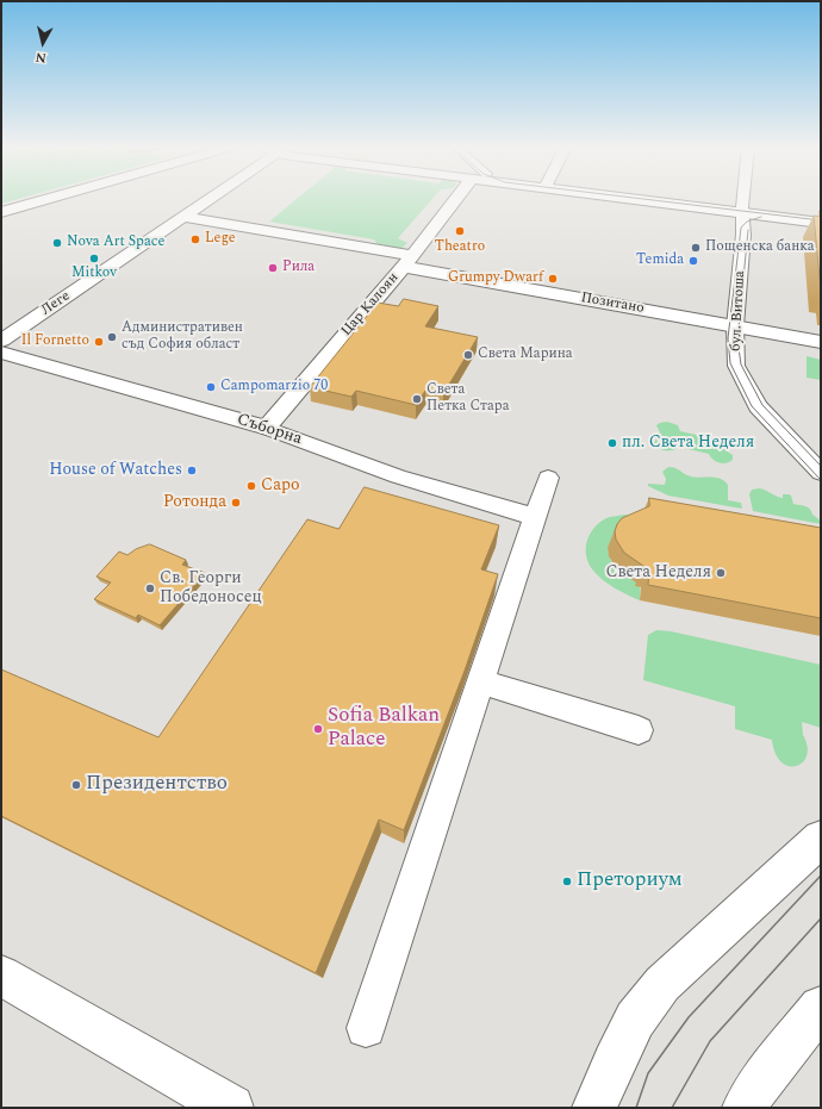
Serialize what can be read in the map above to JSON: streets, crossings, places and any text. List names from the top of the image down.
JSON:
{
  "streets": {
    "street": [
      "Леге",
      "Позитано",
      "Цар Калоян",
      "бул. Витоша",
      "Съборна"
    ]
  },
  "crossings": [
    ["Леге", "Позитано"],
    ["Позитано", "Цар Калоян"],
    ["Позитано", "бул. Витоша"],
    ["Цар Калоян", "Съборна"]
  ],
  "places": [
    "Theatro",
    "Lege",
    "Nova Art Space",
    "Пощенска банка",
    "Mitkov",
    "Temida",
    "Рила",
    "Grumpy Dwarf",
    "Административен съд София област",
    "Il Fornetto",
    "Света Марина",
    "Campomarzio 70",
    "Света Петка Стара",
    "пл. Света Неделя",
    "House of Watches",
    "Capo",
    "Ротонда",
    "Света Неделя",
    "Св. Георги Победоносец",
    "Sofia Balkan Palace",
    "Президентство",
    "Преториум"
  ],
  "north": "bottom"
}
